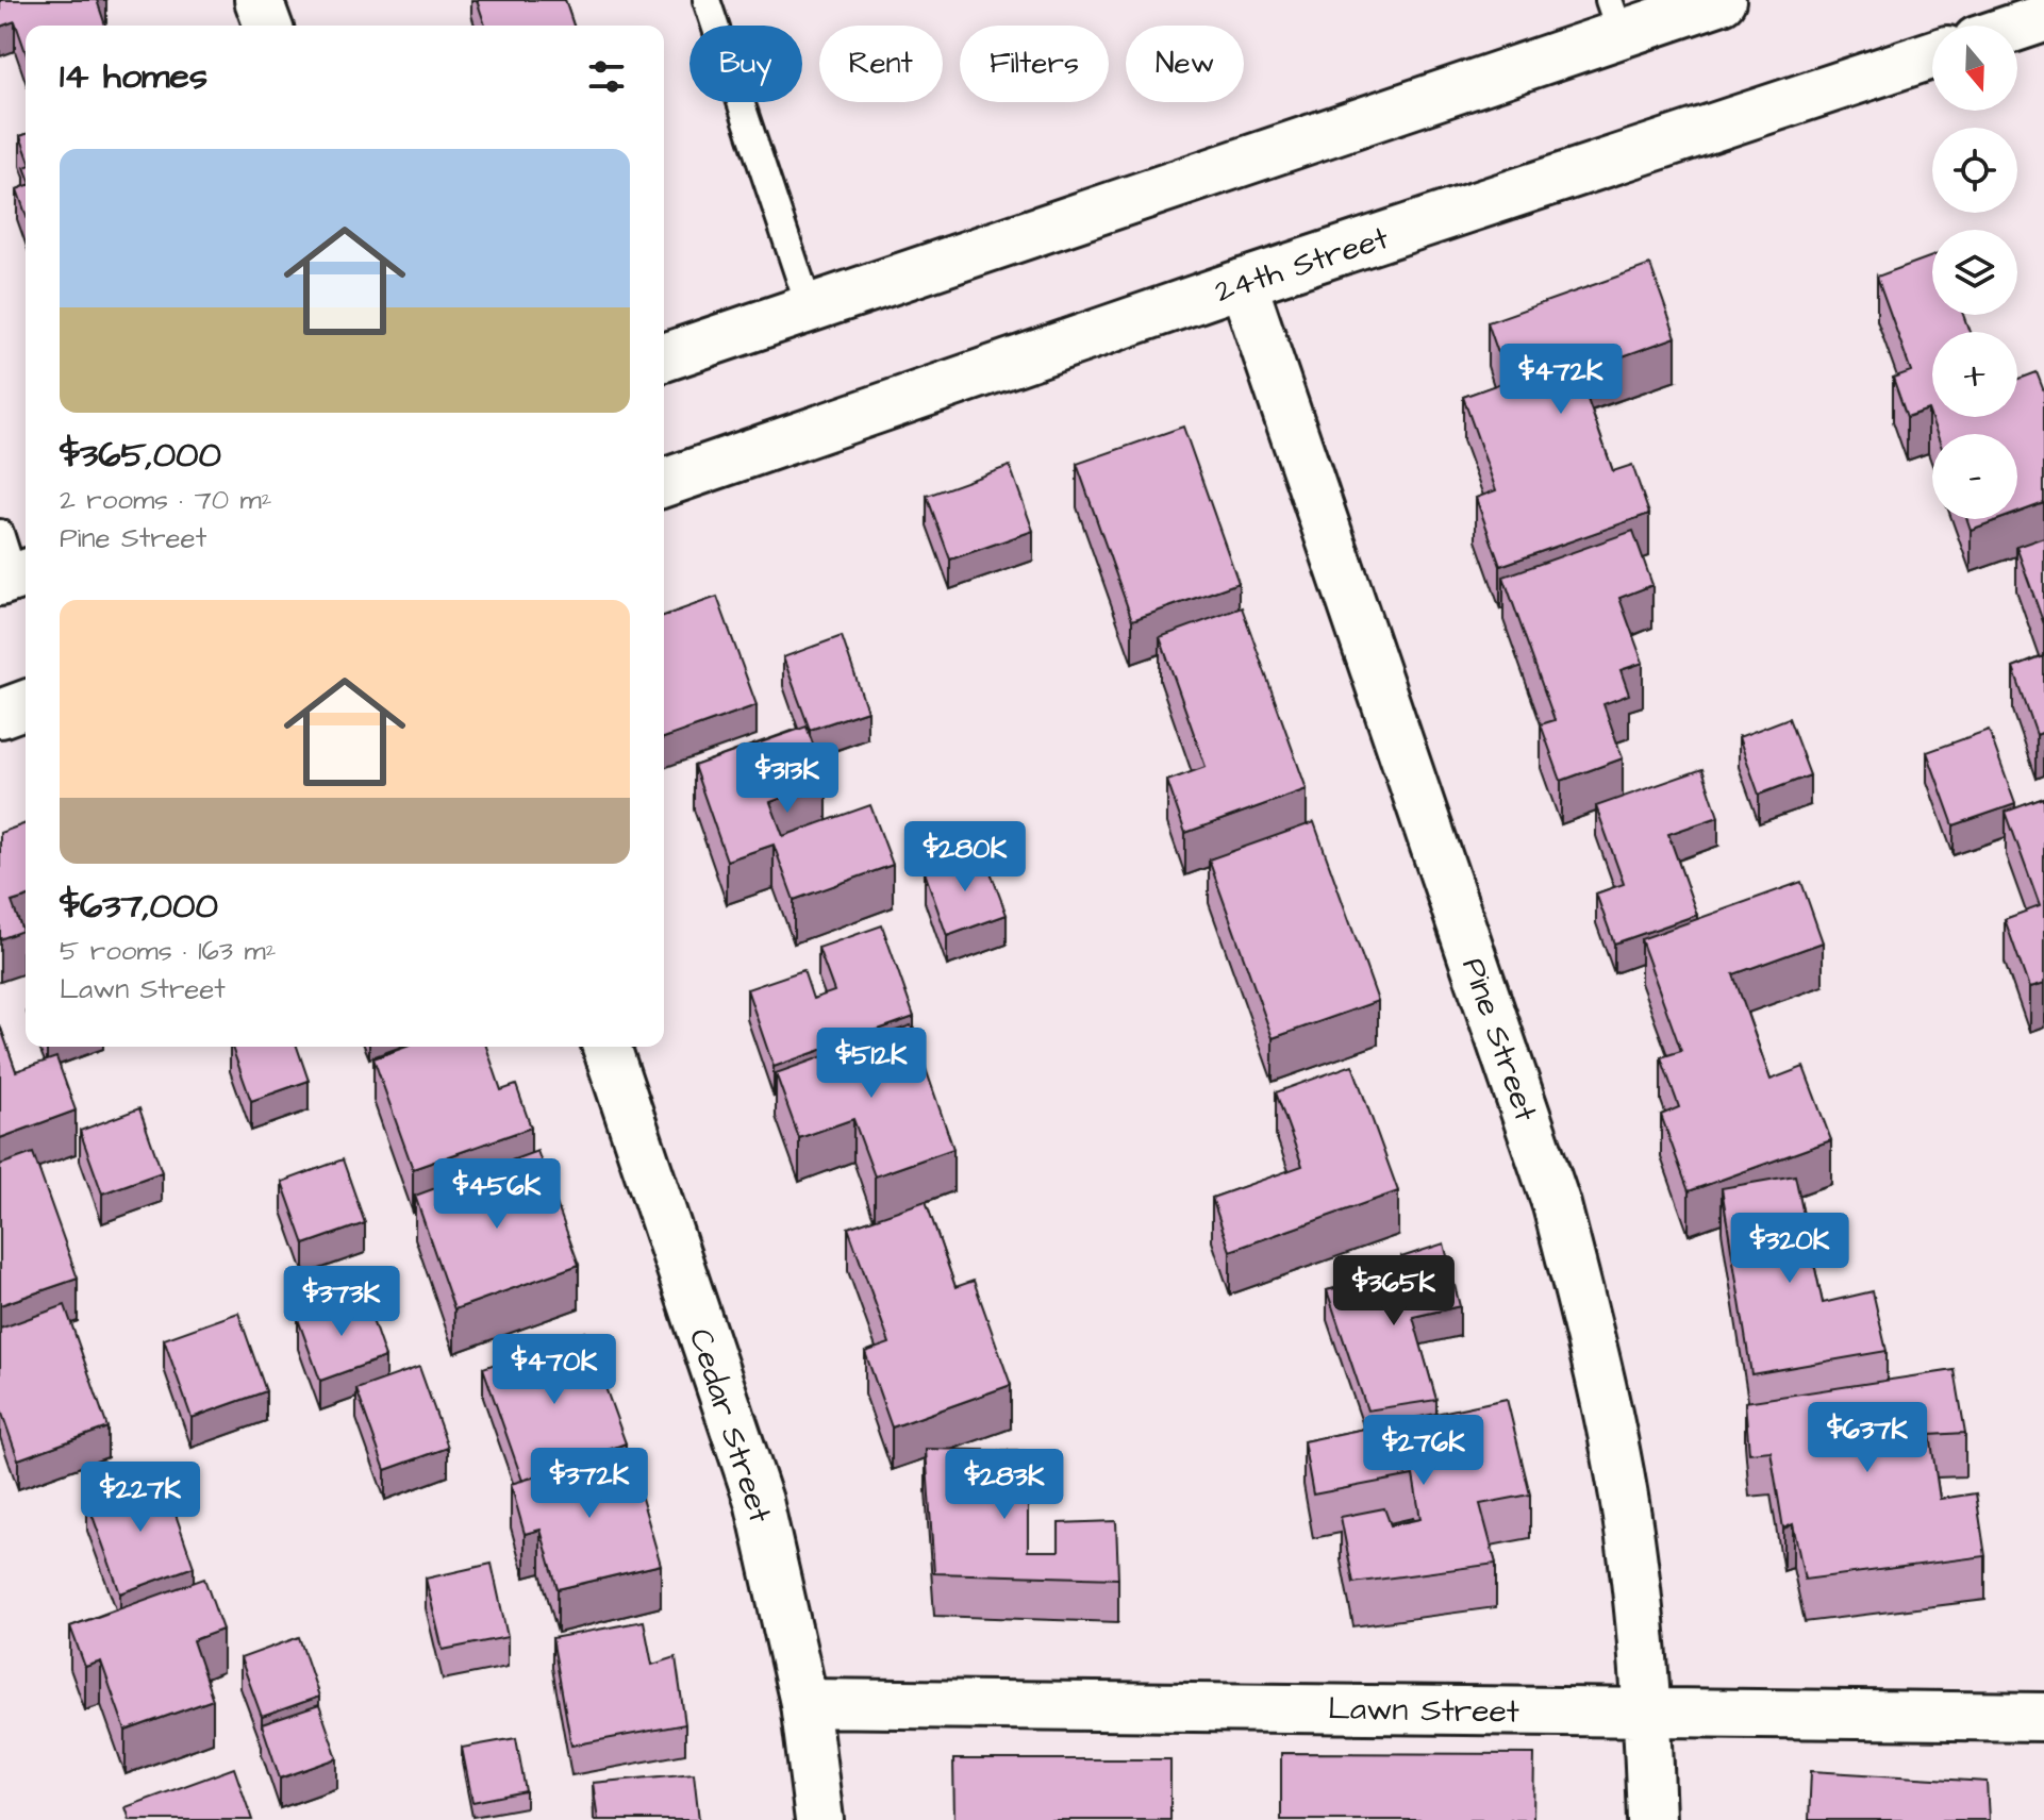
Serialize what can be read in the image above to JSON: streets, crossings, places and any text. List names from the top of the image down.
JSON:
{
  "streets": {
    "street": [
      "24th Street",
      "Pine Street",
      "Cedar Street",
      "Lawn Street"
    ]
  },
  "crossings": [
    ["24th Street", "Pine Street"],
    ["Pine Street", "Lawn Street"],
    ["Cedar Street", "Lawn Street"]
  ],
  "north": "bottom",
  "page": {
    "map_buttons": ["+", "−"],
    "chip": [
      "Buy",
      "Rent",
      "Filters",
      "New"
    ],
    "heading": "14 homes",
    "list": [
      {
        "name": "$365,000",
        "note": "2 rooms · 70 m² · Pine Street"
      },
      {
        "name": "$637,000",
        "note": "5 rooms · 163 m² · Lawn Street"
      }
    ],
    "price": [
      "$472K",
      "$313K",
      "$280K",
      "$512K",
      "$456K",
      "$320K",
      "$365K",
      "$373K",
      "$470K",
      "$637K",
      "$276K",
      "$372K",
      "$283K",
      "$227K"
    ]
  }
}
